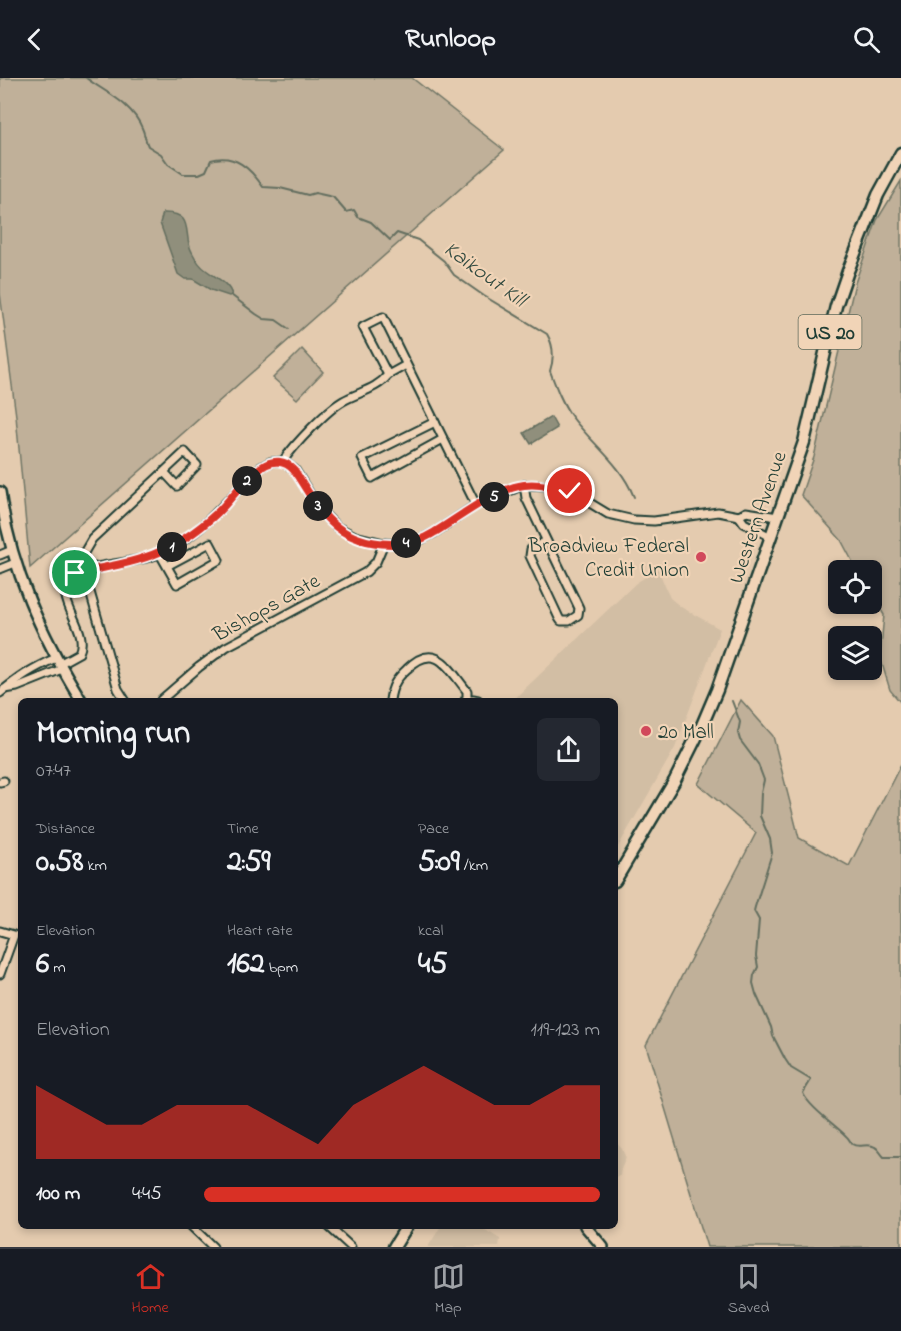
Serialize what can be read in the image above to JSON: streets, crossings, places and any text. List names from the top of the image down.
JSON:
{
  "streets": {
    "main road": ["US 20", "Western Avenue"],
    "street": ["Bishops Gate"]
  },
  "water": ["Kaikout Kill"],
  "places": ["Broadview Federal Credit Union", "20 Mall"],
  "page": {
    "header": "Runloop",
    "pins": [
      "2",
      "5",
      "3",
      "4",
      "1"
    ],
    "heading": ["Morning run", "07:47"],
    "stats": [
      ["Distance", "0.58 km"],
      ["Time", "2:59"],
      ["Pace", "5:09 /km"],
      ["Elevation", "6 m"],
      ["Heart rate", "162 bpm"],
      ["kcal", "45"]
    ],
    "chart": ["Elevation", "119–123 m"],
    "list": [
      {
        "name": "100 m",
        "note": "4:45"
      }
    ],
    "tabs": ["Home", "Map", "Saved"]
  }
}
